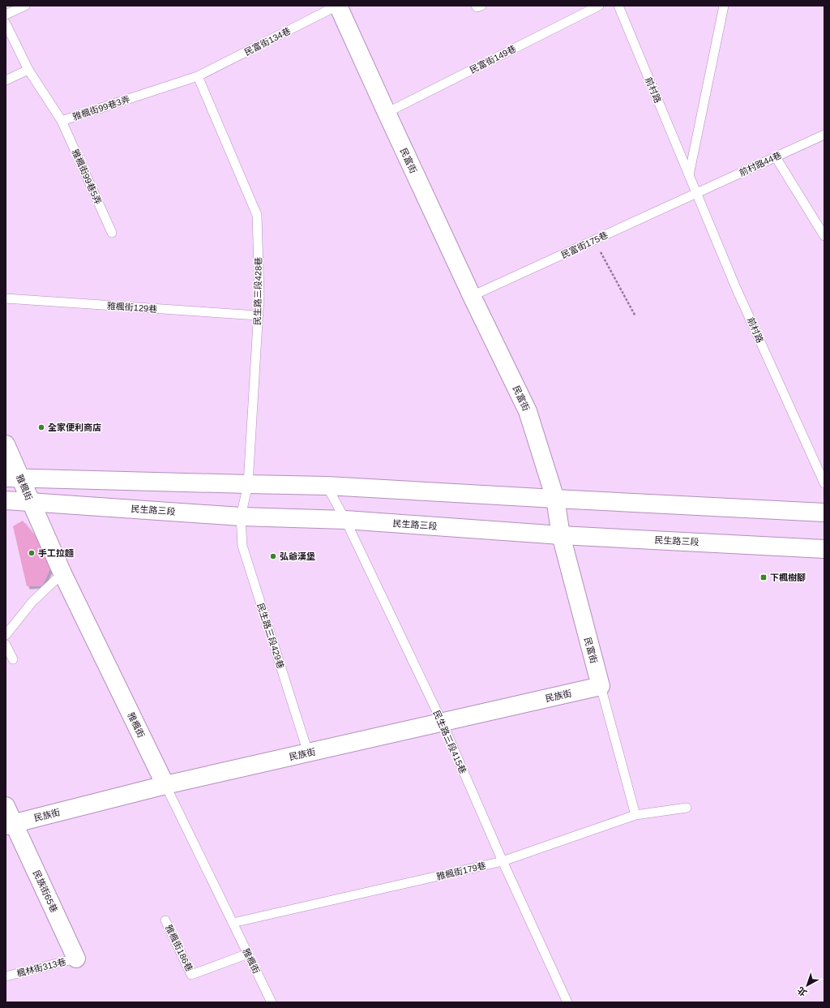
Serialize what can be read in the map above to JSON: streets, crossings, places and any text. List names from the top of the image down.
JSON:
{
  "streets": {
    "street": [
      "民富街",
      "雅楓街",
      "民生路三段",
      "民族街",
      "民族街65巷"
    ],
    "lane": [
      "民富街134巷",
      "民富街149巷",
      "前村路",
      "雅楓街99巷3弄",
      "前村路44巷",
      "雅楓街99巷5弄",
      "民富街175巷",
      "民生路三段428巷",
      "雅楓街129巷",
      "民生路三段429巷",
      "民生路三段415巷",
      "雅楓街179巷",
      "雅楓街186巷",
      "楓林街313巷"
    ]
  },
  "crossings": [
    ["民富街134巷", "雅楓街99巷3弄"],
    ["民富街134巷", "民富街"],
    ["民富街134巷", "民生路三段428巷"],
    ["民富街149巷", "民富街"],
    ["前村路", "前村路44巷"],
    ["前村路", "民富街175巷"],
    ["雅楓街99巷3弄", "雅楓街99巷5弄"],
    ["雅楓街99巷3弄", "民生路三段428巷"],
    ["民富街", "民富街175巷"],
    ["民富街", "民生路三段"],
    ["民富街", "民族街"],
    ["民富街", "雅楓街179巷"],
    ["前村路44巷", "民富街175巷"],
    ["民生路三段428巷", "雅楓街129巷"],
    ["民生路三段428巷", "民生路三段"],
    ["民生路三段428巷", "民生路三段429巷"],
    ["雅楓街", "民生路三段"],
    ["雅楓街", "民族街"],
    ["雅楓街", "雅楓街179巷"],
    ["雅楓街", "雅楓街186巷"],
    ["民生路三段", "民生路三段429巷"],
    ["民生路三段", "民生路三段415巷"],
    ["民生路三段429巷", "民族街"],
    ["民族街", "民生路三段415巷"],
    ["民族街", "民族街65巷"],
    ["民生路三段415巷", "雅楓街179巷"],
    ["民族街65巷", "楓林街313巷"]
  ],
  "places": {
    "other": ["全家便利商店", "手工拉麵", "弘爺漢堡"],
    "transit": ["下楓樹腳"]
  },
  "north": "bottom left"
}
